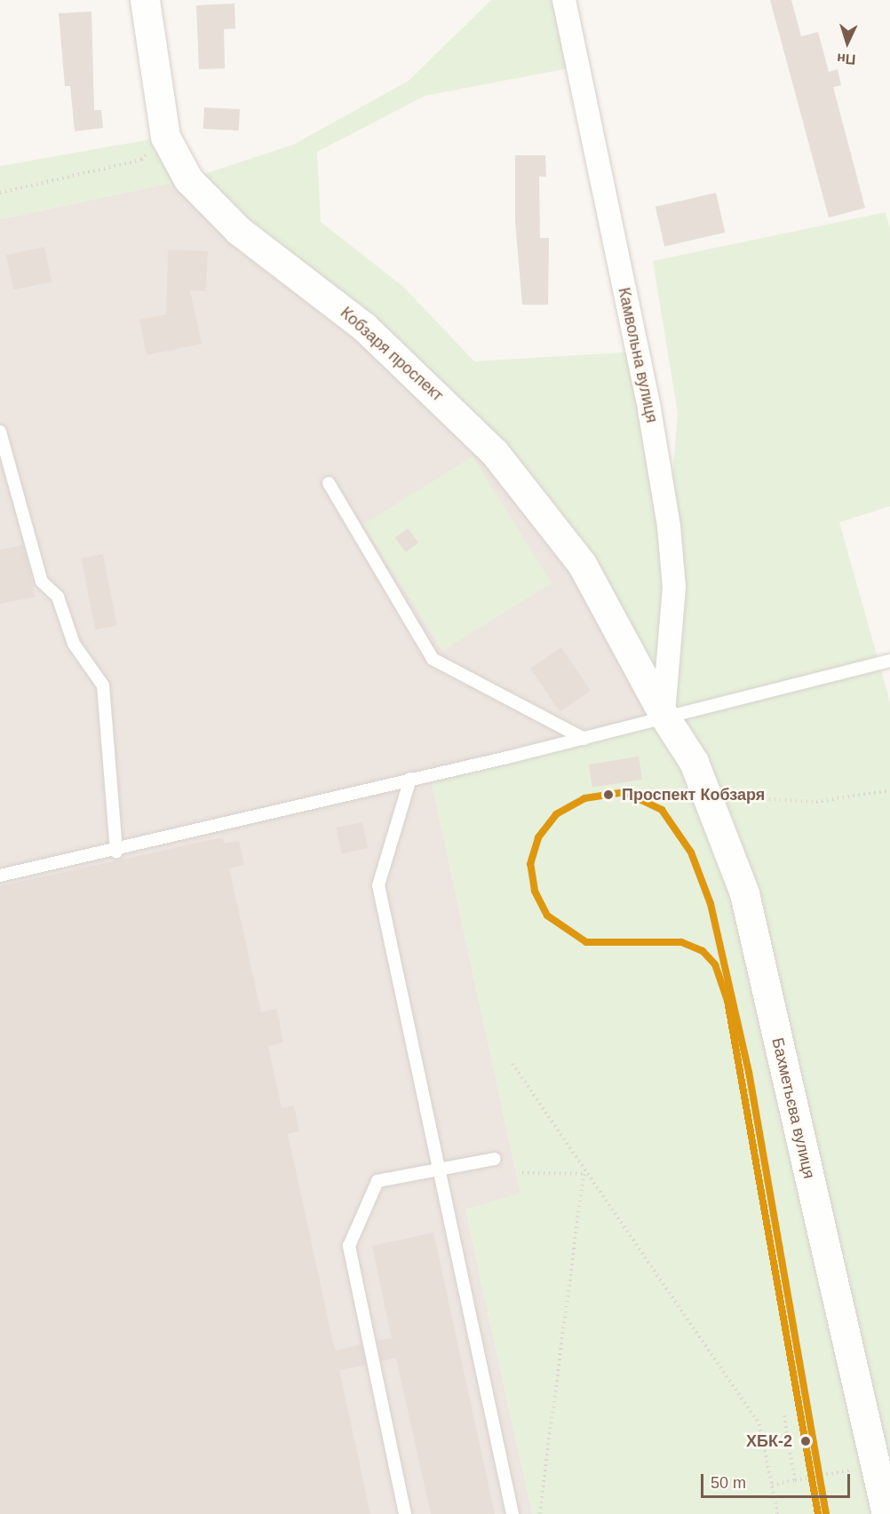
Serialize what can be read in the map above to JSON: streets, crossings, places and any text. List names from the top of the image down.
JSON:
{
  "streets": {
    "main road": ["Кобзаря проспект", "Бахметьєва вулиця"],
    "street": ["Камвольна вулиця"]
  },
  "crossings": [
    ["Кобзаря проспект", "Камвольна вулиця"],
    ["Кобзаря проспект", "Бахметьєва вулиця"],
    ["Камвольна вулиця", "Бахметьєва вулиця"]
  ],
  "places": ["Проспект Кобзаря", "ХБК-2"],
  "scale_bar": "50 m",
  "north": "bottom"
}
